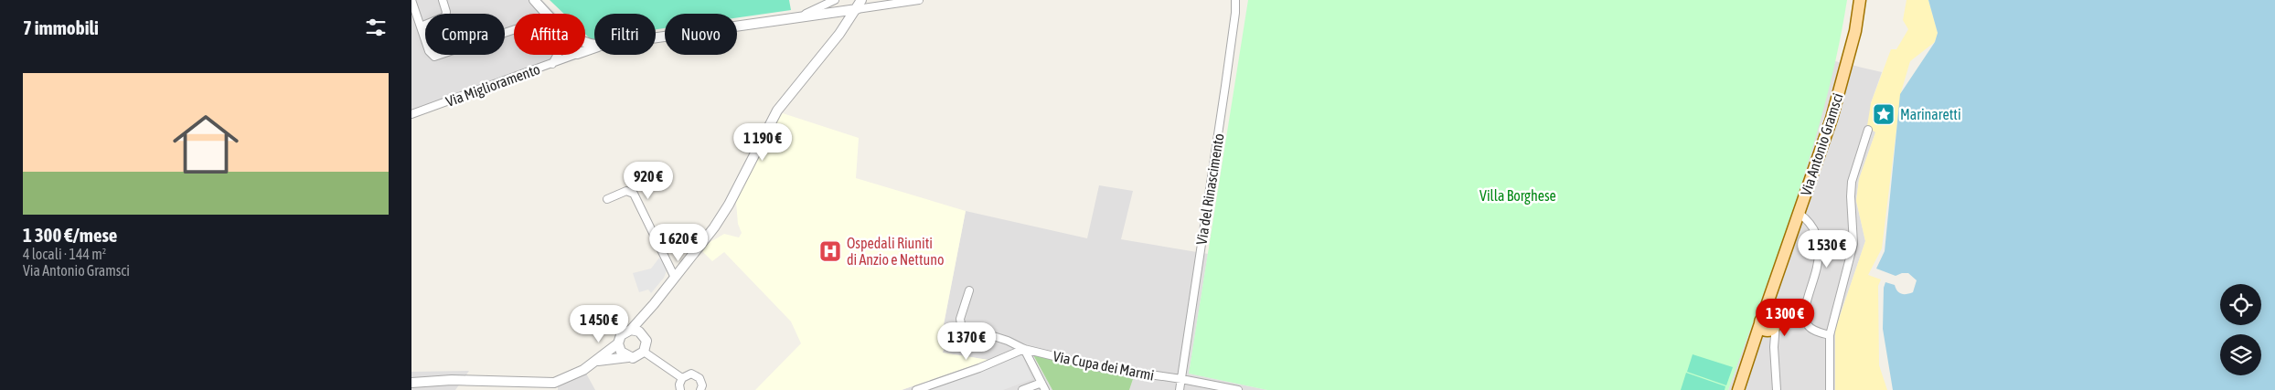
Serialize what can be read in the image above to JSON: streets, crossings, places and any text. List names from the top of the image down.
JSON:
{
  "streets": {
    "main road": ["Via Antonio Gramsci"],
    "street": ["Via Miglioramento", "Via del Rinascimento", "Via Cupa dei Marmi"]
  },
  "crossings": [
    ["Via del Rinascimento", "Via Cupa dei Marmi"]
  ],
  "parks": ["Villa Borghese"],
  "places": {
    "place": ["Marinaretti"],
    "hospital": ["Ospedali Riuniti di Anzio e Nettuno"]
  },
  "page": {
    "heading": "7 immobili",
    "chip": [
      "Compra",
      "Affitta",
      "Filtri",
      "Nuovo"
    ],
    "list": [
      {
        "name": "1 300 €/mese",
        "note": "4 locali · 144 m² · Via Antonio Gramsci"
      }
    ],
    "price": [
      "1 190 €",
      "920 €",
      "1 620 €",
      "1 530 €",
      "1 300 €",
      "1 450 €",
      "1 370 €"
    ]
  }
}
